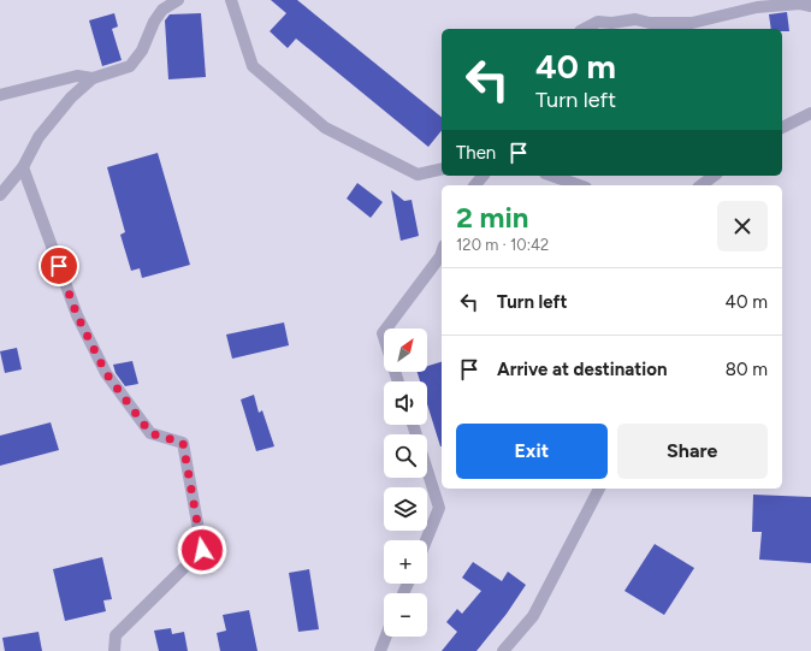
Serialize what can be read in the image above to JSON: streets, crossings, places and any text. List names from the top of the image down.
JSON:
{
  "north": "top right",
  "page": {
    "turn": ["40 m", "Turn left"],
    "then": "Then",
    "heading": ["2 min", "120 m · 10:42"],
    "list": [
      {
        "name": "Turn left",
        "value": "40 m"
      },
      {
        "name": "Arrive at destination",
        "value": "80 m"
      }
    ],
    "map_buttons": ["+", "−"],
    "buttons": ["Exit", "Share"]
  }
}
